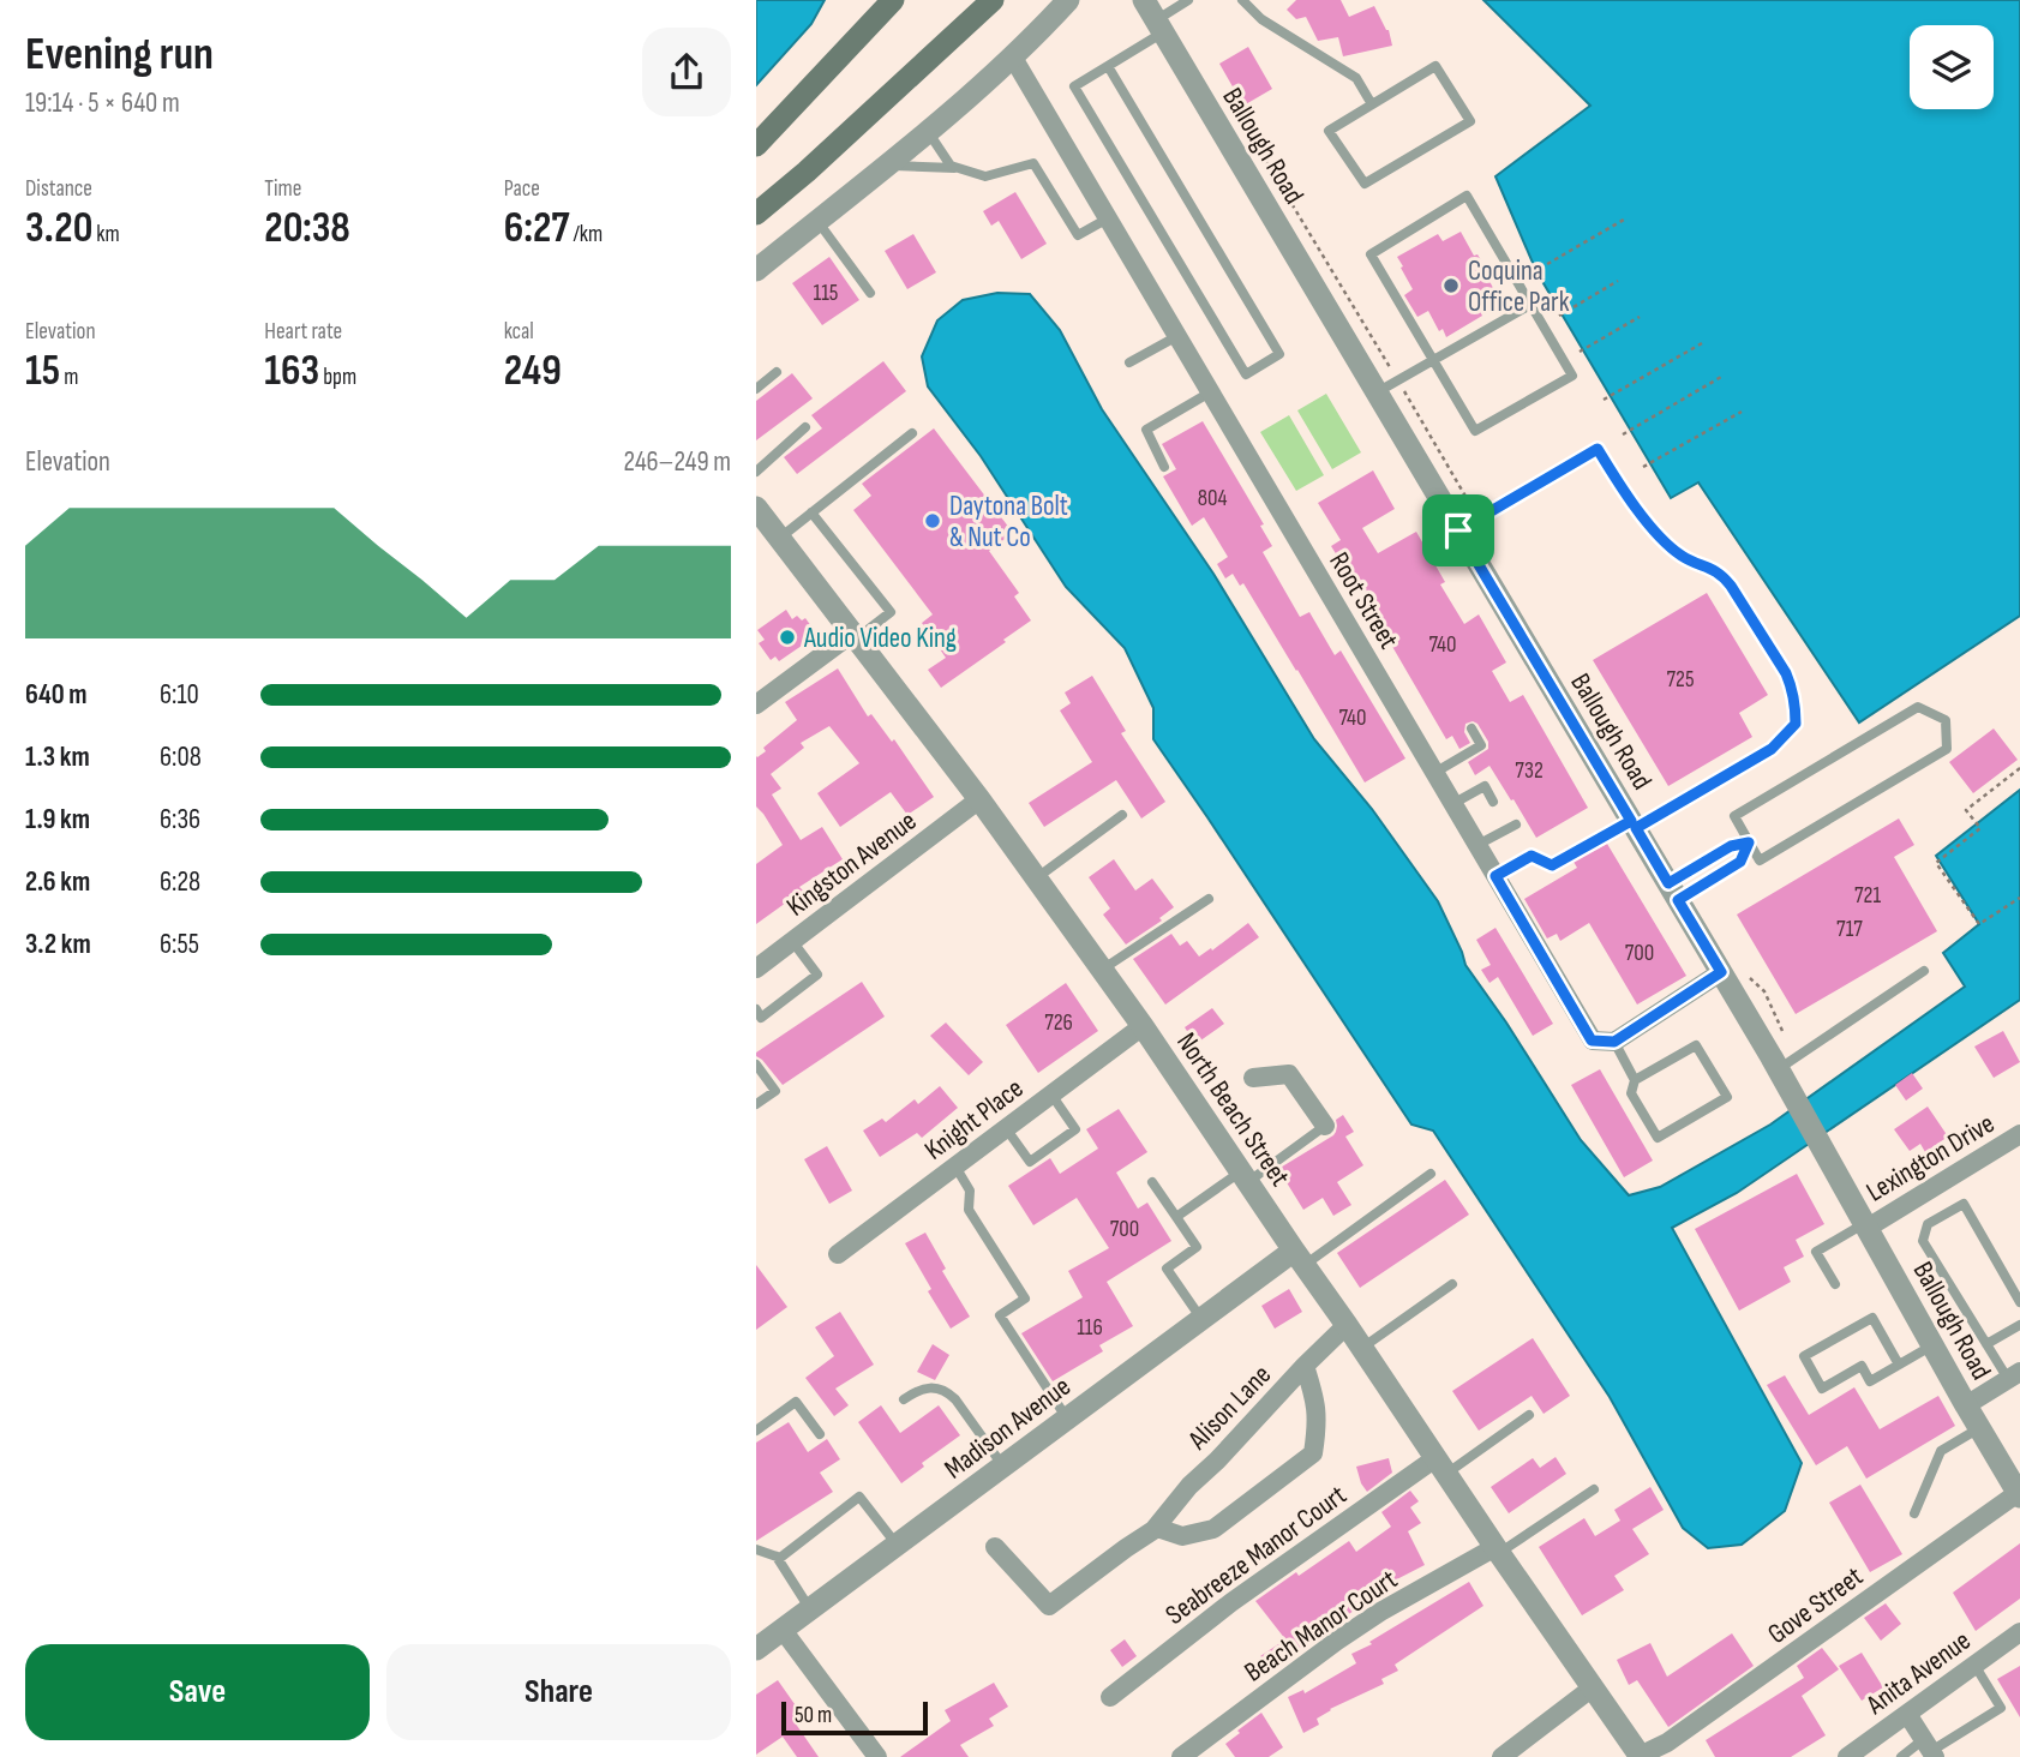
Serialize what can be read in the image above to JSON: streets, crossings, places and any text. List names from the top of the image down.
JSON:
{
  "streets": {
    "street": [
      "Ballough Road",
      "Root Street",
      "Kingston Avenue",
      "North Beach Street",
      "Knight Place",
      "Lexington Drive",
      "Alison Lane",
      "Madison Avenue",
      "Seabreeze Manor Court",
      "Gove Street",
      "Beach Manor Court",
      "Anita Avenue"
    ]
  },
  "crossings": [
    ["Ballough Road", "Lexington Drive"],
    ["Ballough Road", "Gove Street"],
    ["Kingston Avenue", "North Beach Street"],
    ["North Beach Street", "Knight Place"],
    ["North Beach Street", "Alison Lane"],
    ["North Beach Street", "Madison Avenue"],
    ["North Beach Street", "Seabreeze Manor Court"],
    ["North Beach Street", "Gove Street"],
    ["North Beach Street", "Beach Manor Court"]
  ],
  "places": ["Coquina Office Park", "Daytona Bolt & Nut Co", "Audio Video King"],
  "house_numbers": [
    "115",
    "804",
    "740",
    "725",
    "740",
    "732",
    "721",
    "717",
    "700",
    "726",
    "700",
    "116"
  ],
  "scale_bar": "50 m",
  "page": {
    "heading": ["Evening run", "19:14 · 5 × 640 m"],
    "stats": [
      ["Distance", "3.20 km"],
      ["Time", "20:38"],
      ["Pace", "6:27 /km"],
      ["Elevation", "15 m"],
      ["Heart rate", "163 bpm"],
      ["kcal", "249"]
    ],
    "chart": ["Elevation", "246–249 m"],
    "list": [
      {
        "name": "640 m",
        "note": "6:10"
      },
      {
        "name": "1.3 km",
        "note": "6:08"
      },
      {
        "name": "1.9 km",
        "note": "6:36"
      },
      {
        "name": "2.6 km",
        "note": "6:28"
      },
      {
        "name": "3.2 km",
        "note": "6:55"
      }
    ],
    "buttons": ["Save", "Share"],
    "scale": "50 m"
  }
}
